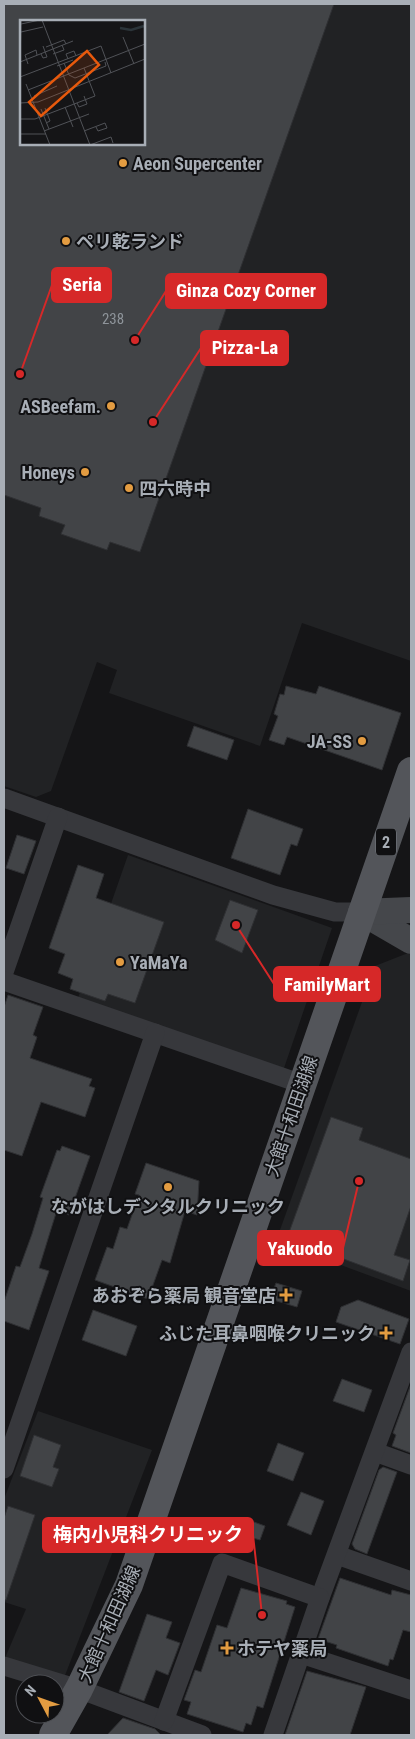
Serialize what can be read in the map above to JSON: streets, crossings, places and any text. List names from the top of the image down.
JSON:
{
  "streets": {
    "main road": ["2", "大館十和田湖線"]
  },
  "places": {
    "other": [
      "Aeon Supercenter",
      "ペリ乾ランド",
      "Ginza Cozy Corner",
      "Seria",
      "ASBeefam.",
      "Pizza-La",
      "Honeys",
      "四六時中",
      "JA-SS",
      "FamilyMart",
      "YaMaYa",
      "Yakuodo",
      "ながはしデンタルクリニック",
      "梅内小児科クリニック"
    ],
    "health": ["あおぞら薬局 観音堂店", "ふじた耳鼻咽喉クリニック", "ホテヤ薬局"]
  },
  "house_numbers": ["238"],
  "north": "top left"
}
